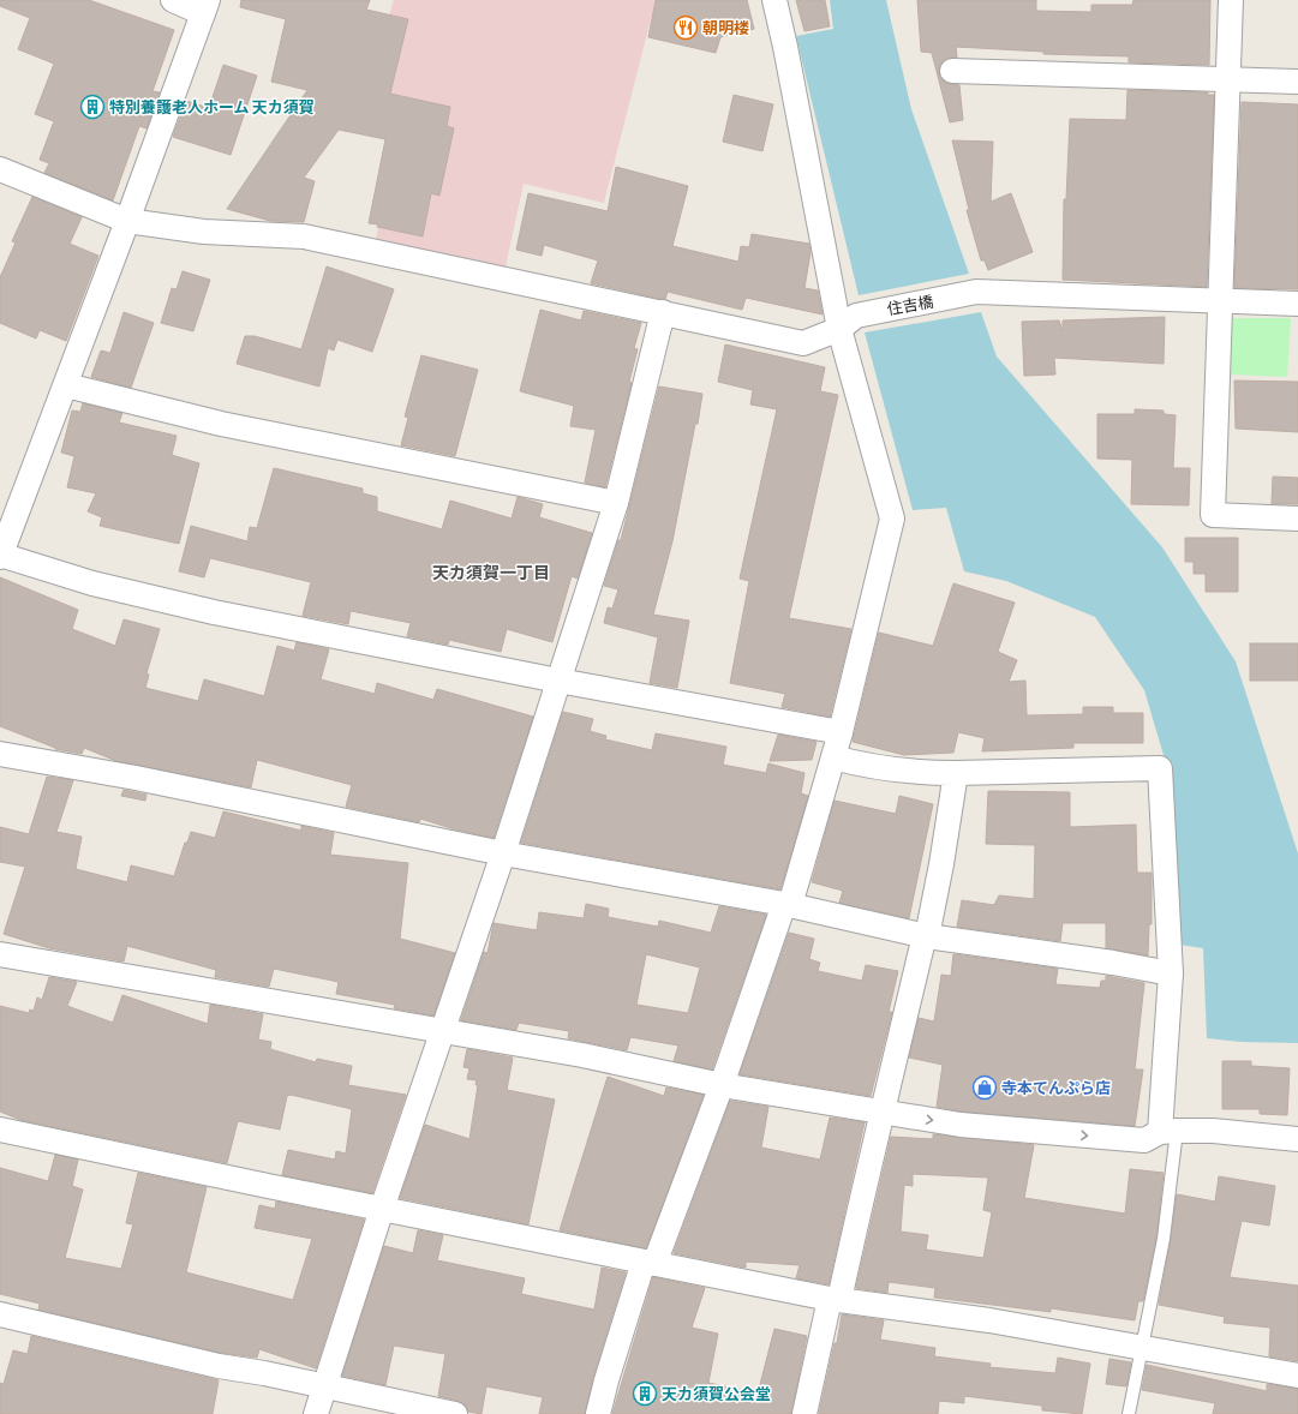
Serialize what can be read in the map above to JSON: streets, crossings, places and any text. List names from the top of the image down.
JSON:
{
  "streets": {
    "street": ["住吉橋"]
  },
  "districts": ["天カ須賀一丁目"],
  "places": {
    "restaurant": ["朝明楼"],
    "building": ["特別養護老人ホーム 天カ須賀", "天カ須賀公会堂"],
    "shop": ["寺本てんぷら店"]
  }
}
